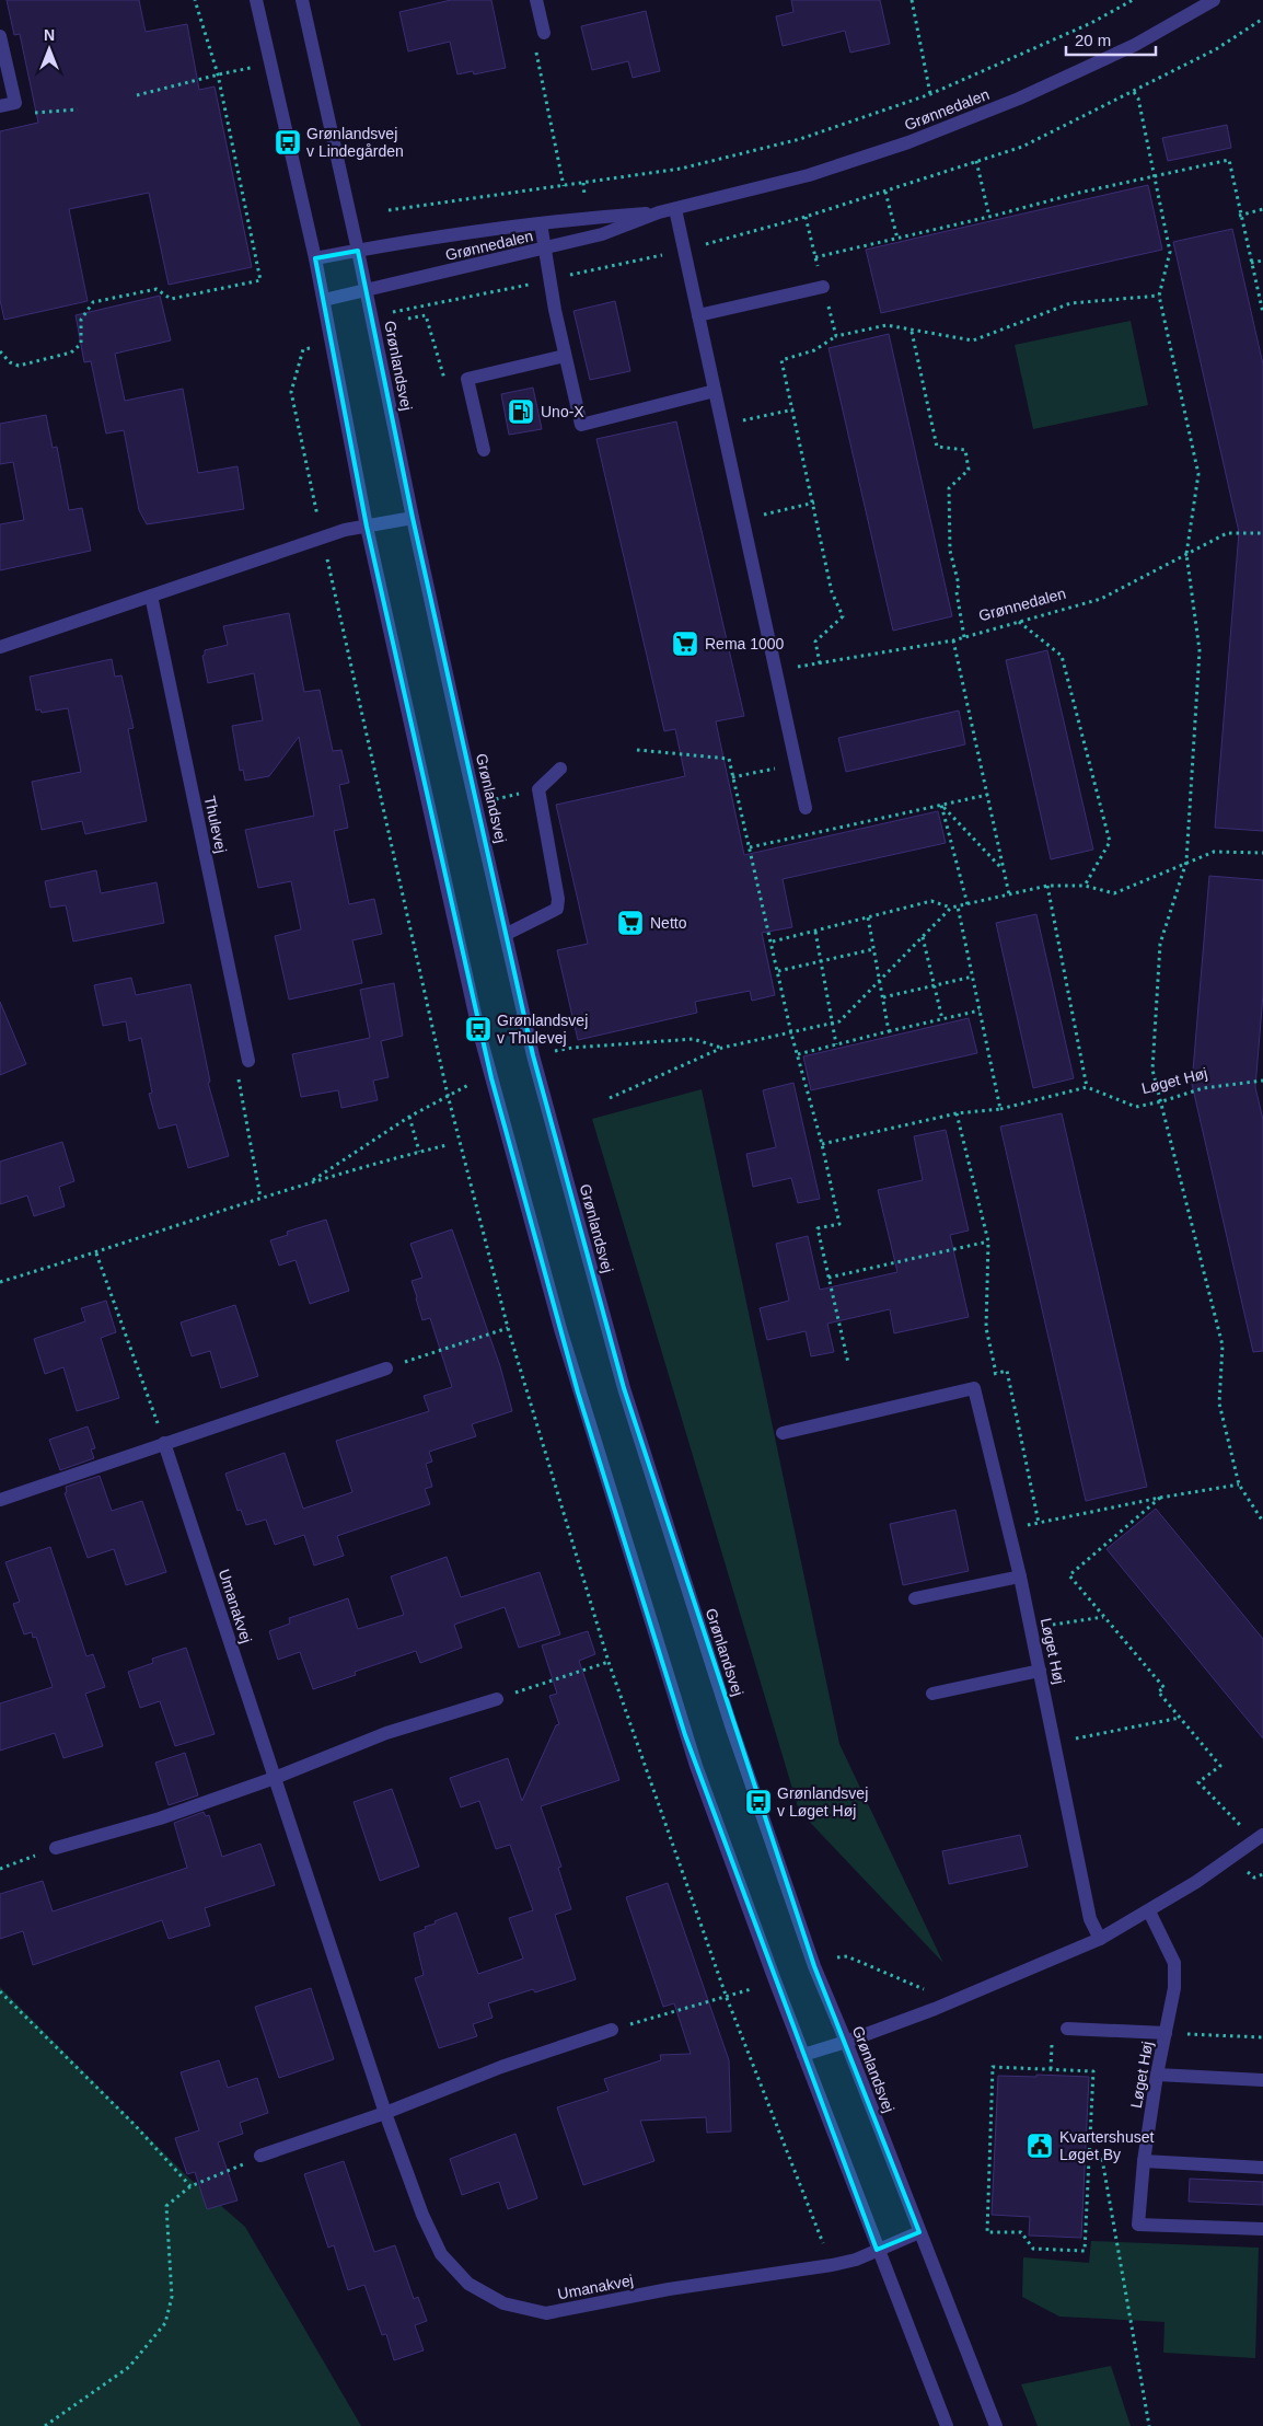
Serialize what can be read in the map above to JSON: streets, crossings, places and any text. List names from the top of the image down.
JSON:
{
  "streets": {
    "street": [
      "Grønnedalen",
      "Grønlandsvej",
      "Thulevej",
      "Løget Høj",
      "Umanakvej"
    ]
  },
  "crossings": [
    ["Grønnedalen", "Grønlandsvej"],
    ["Grønlandsvej", "Umanakvej"]
  ],
  "places": {
    "bus stop": ["Grønlandsvej v Lindegården", "Grønlandsvej v Thulevej", "Grønlandsvej v Løget Høj"],
    "fuel station": ["Uno-X"],
    "supermarket": ["Rema 1000", "Netto"],
    "public building": ["Kvartershuset Løget By"]
  },
  "scale_bar": "20 m",
  "north": "top"
}
